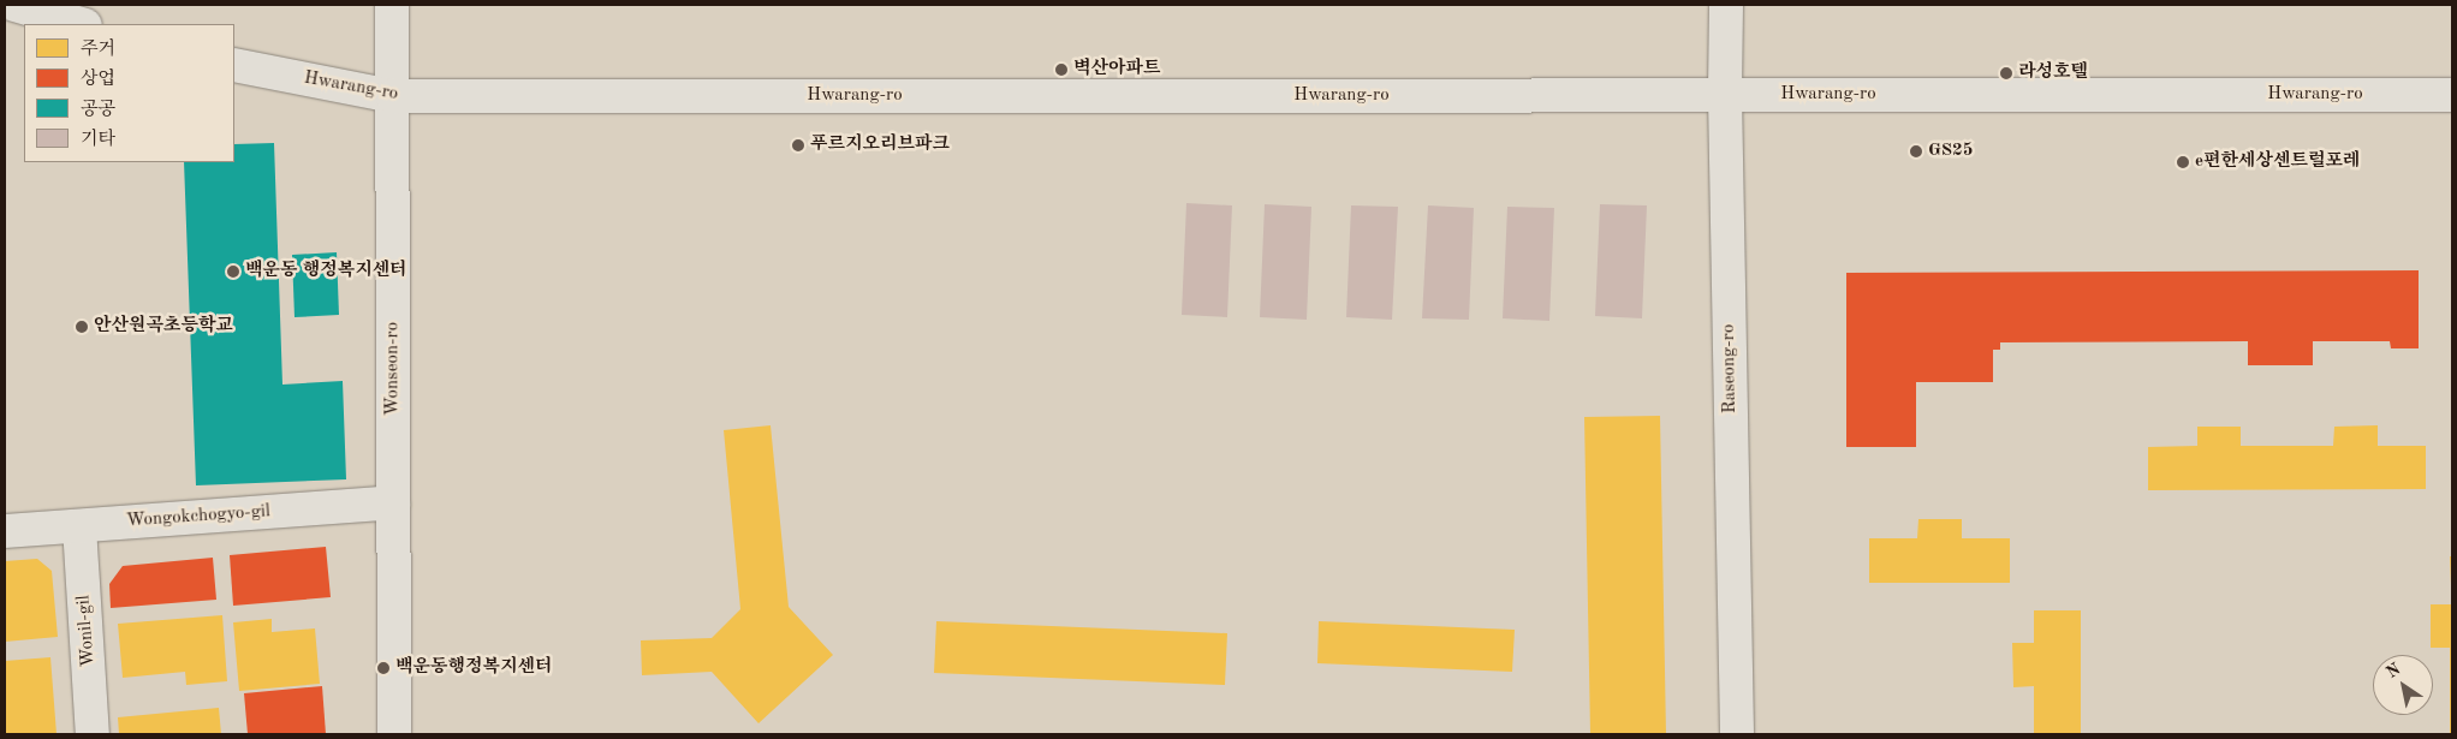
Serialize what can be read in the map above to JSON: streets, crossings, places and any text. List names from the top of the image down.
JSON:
{
  "streets": {
    "street": [
      "Hwarang-ro",
      "Wonseon-ro",
      "Raseong-ro",
      "Wongokchogyo-gil",
      "Wonil-gil"
    ]
  },
  "crossings": [
    ["Hwarang-ro", "Wonseon-ro"],
    ["Hwarang-ro", "Raseong-ro"],
    ["Wonseon-ro", "Wongokchogyo-gil"],
    ["Wongokchogyo-gil", "Wonil-gil"]
  ],
  "places": [
    "벽산아파트",
    "라성호텔",
    "푸르지오리브파크",
    "GS25",
    "e편한세상센트럴포레",
    "백운동 행정복지센터",
    "안산원곡초등학교",
    "백운동행정복지센터"
  ],
  "legend": [
    "주거",
    "상업",
    "공공",
    "기타"
  ],
  "north": "top left"
}
